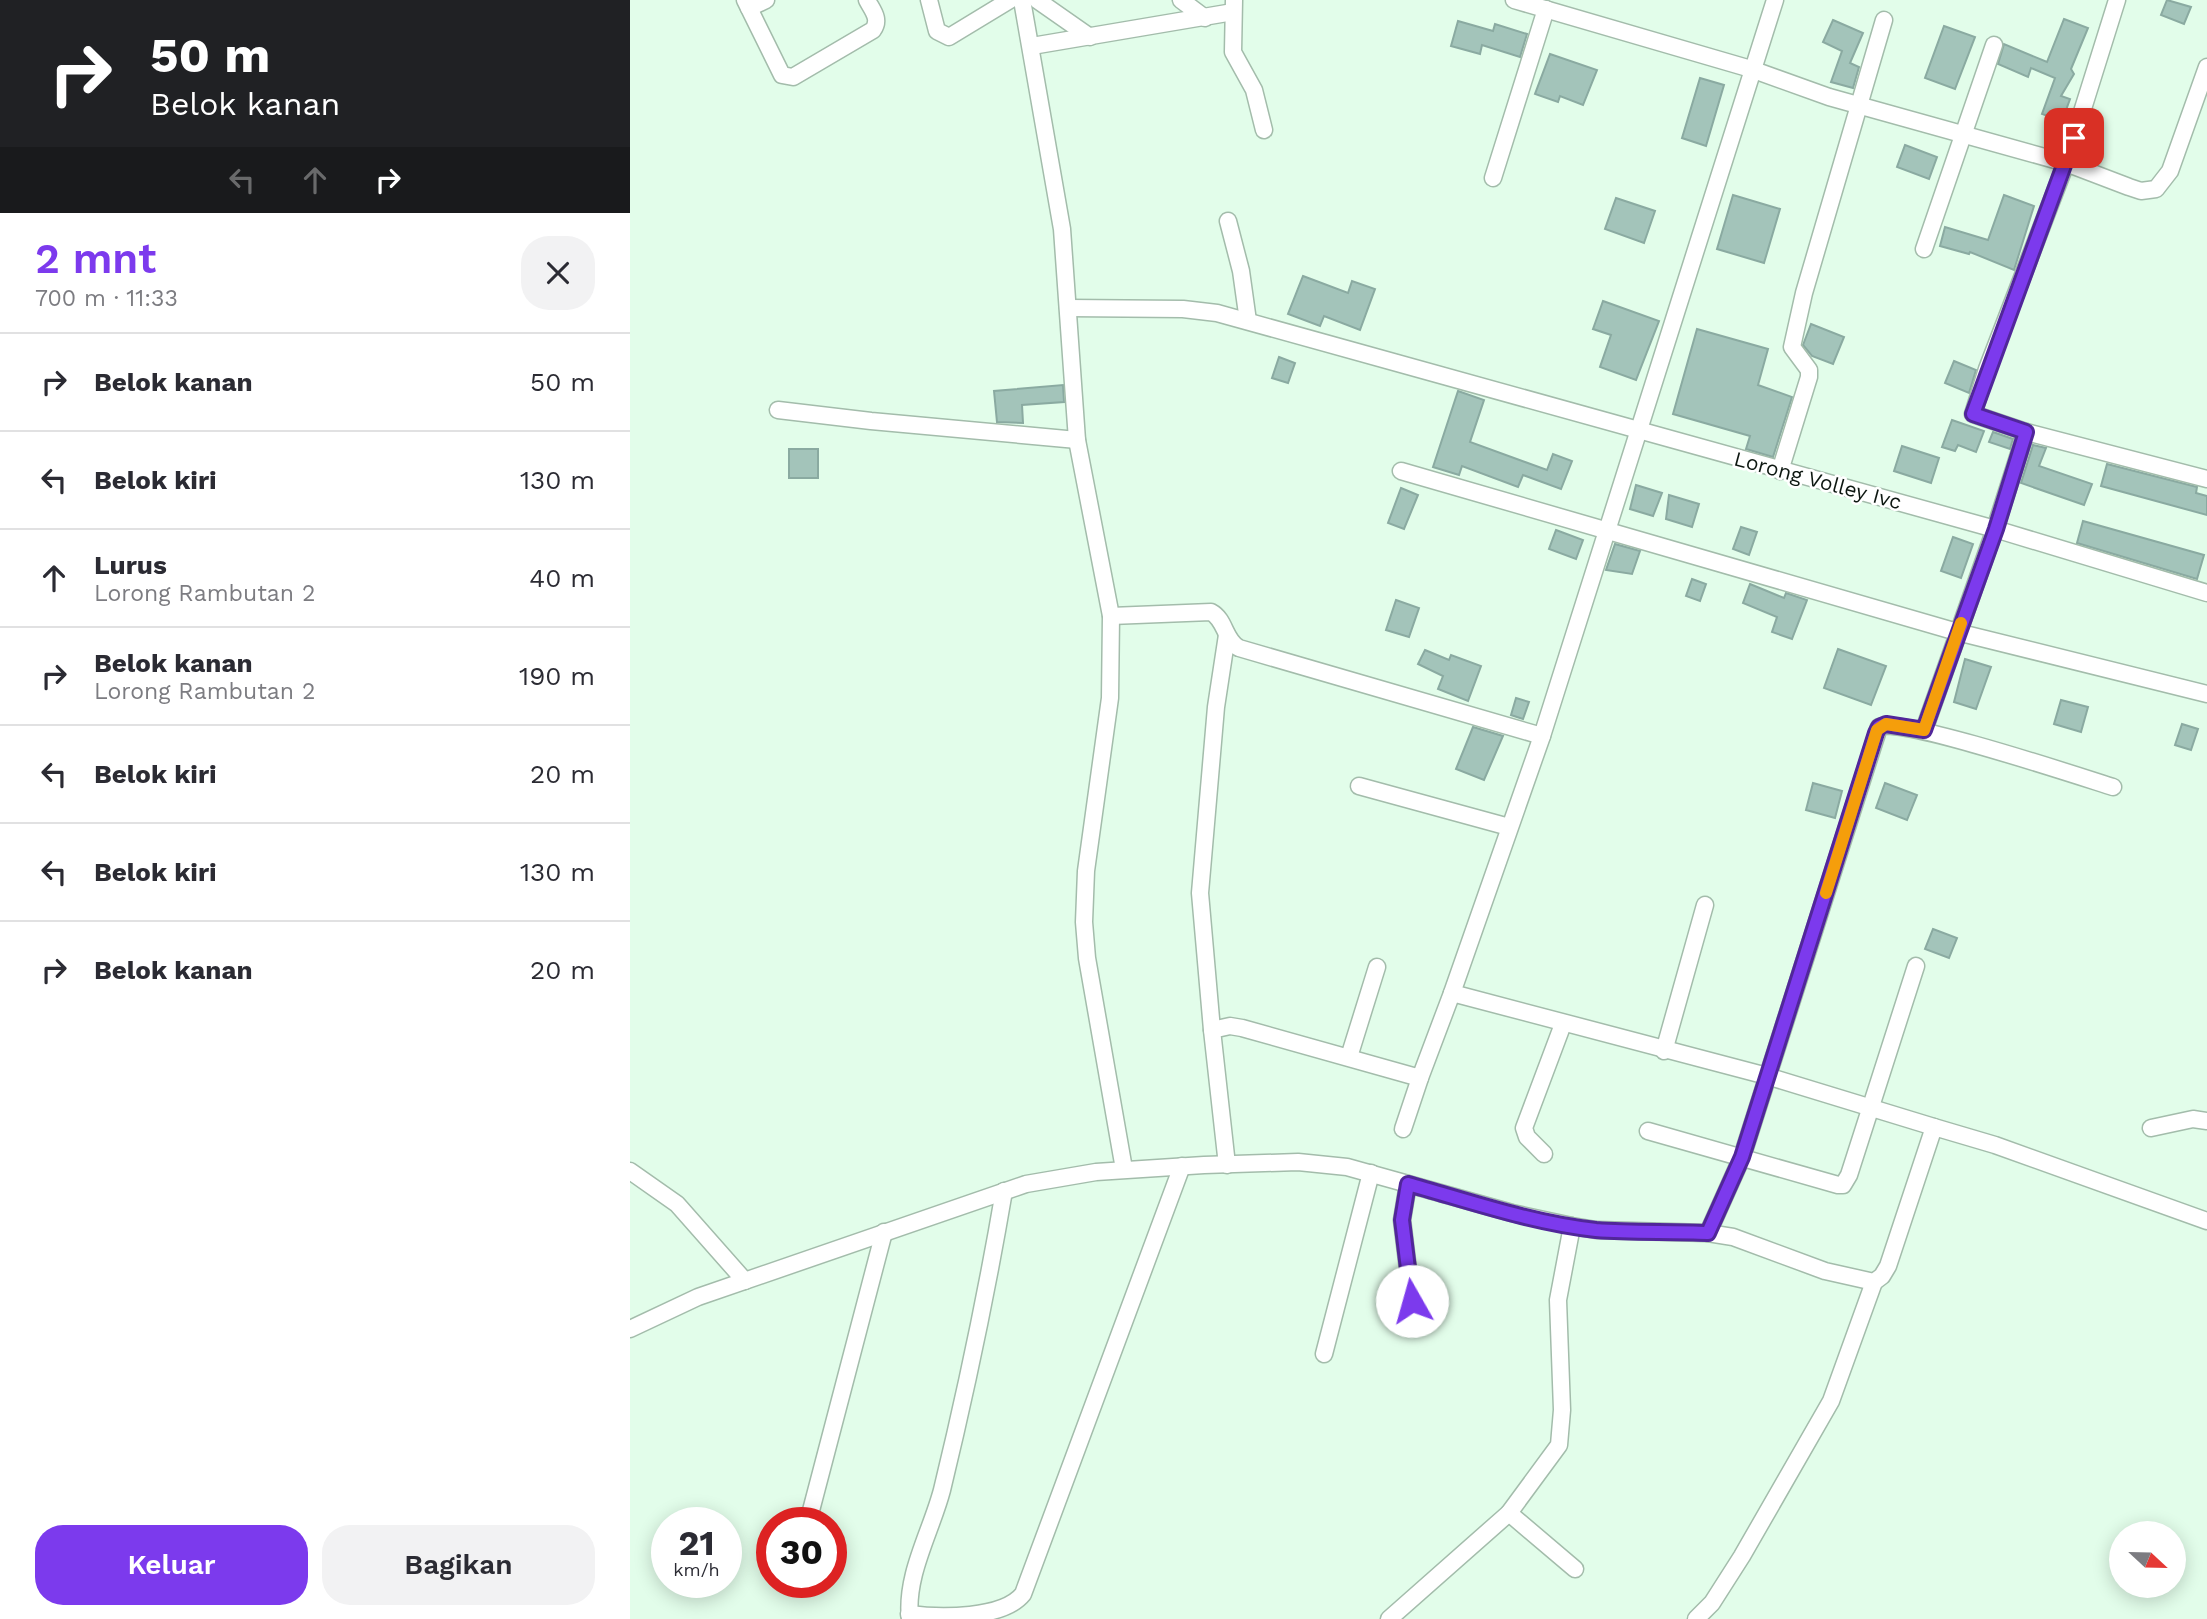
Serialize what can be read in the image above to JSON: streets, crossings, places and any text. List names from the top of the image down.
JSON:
{
  "streets": {
    "street": ["Lorong Volley Ivc"]
  },
  "north": "right",
  "page": {
    "turn": ["50 m", "Belok kanan"],
    "heading": ["2 mnt", "700 m · 11:33"],
    "list": [
      {
        "name": "Belok kanan",
        "value": "50 m"
      },
      {
        "name": "Belok kiri",
        "value": "130 m"
      },
      {
        "name": "Lurus",
        "note": "Lorong Rambutan 2",
        "value": "40 m"
      },
      {
        "name": "Belok kanan",
        "note": "Lorong Rambutan 2",
        "value": "190 m"
      },
      {
        "name": "Belok kiri",
        "value": "20 m"
      },
      {
        "name": "Belok kiri",
        "value": "130 m"
      },
      {
        "name": "Belok kanan",
        "value": "20 m"
      }
    ],
    "speed": "21 km/h",
    "limit": "30",
    "buttons": ["Keluar", "Bagikan"]
  }
}
